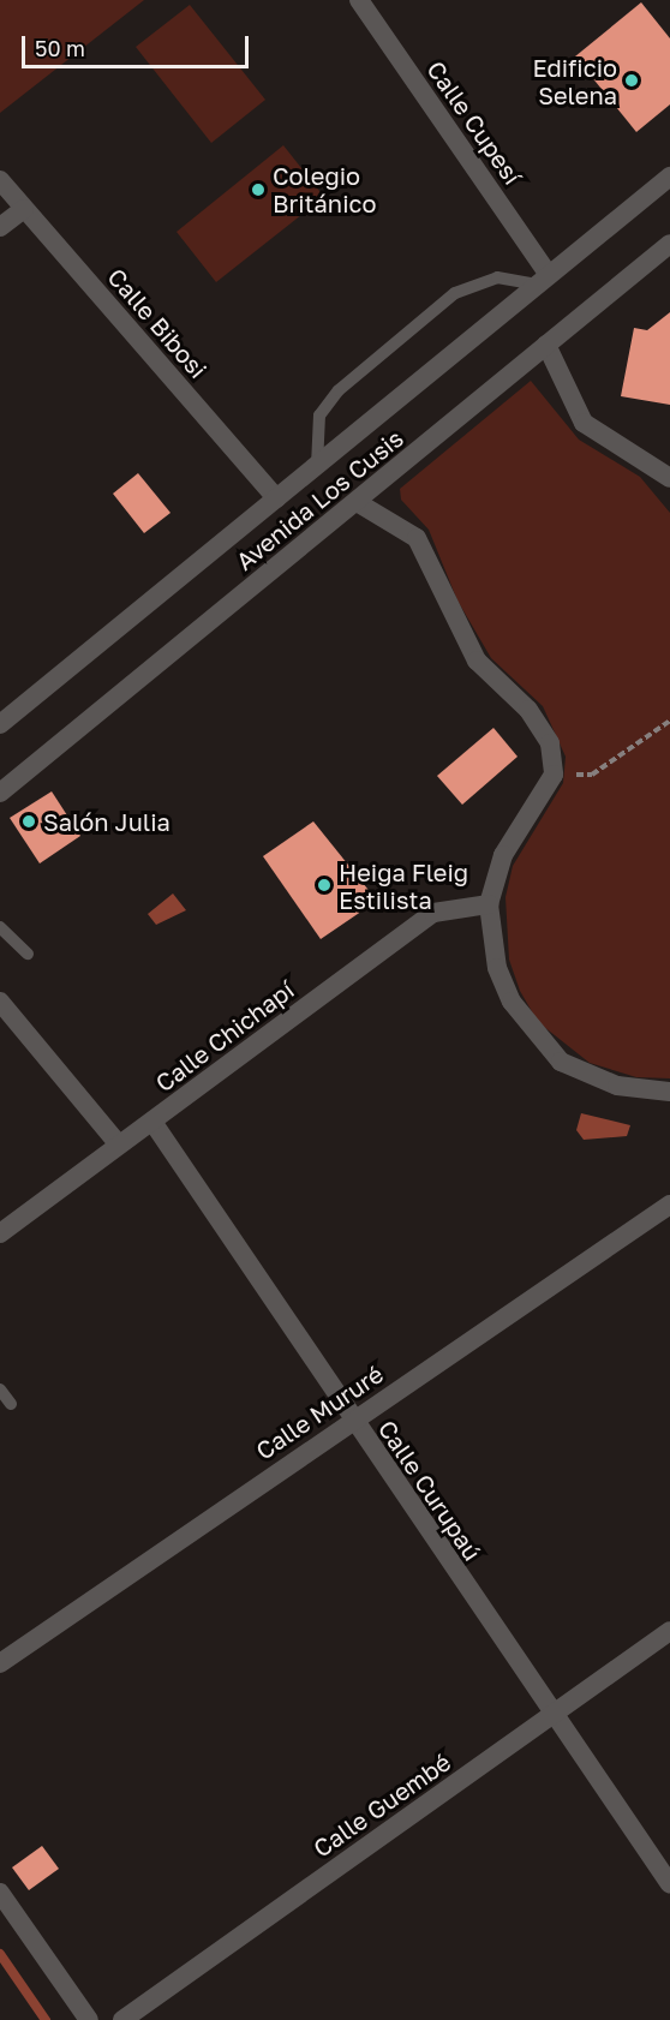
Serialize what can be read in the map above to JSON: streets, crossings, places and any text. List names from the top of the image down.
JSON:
{
  "streets": {
    "street": [
      "Calle Cupesí",
      "Calle Bibosi",
      "Avenida Los Cusis",
      "Calle Chichapí",
      "Calle Mururé",
      "Calle Curupaú",
      "Calle Guembé"
    ]
  },
  "crossings": [
    ["Calle Cupesí", "Avenida Los Cusis"],
    ["Calle Bibosi", "Avenida Los Cusis"],
    ["Calle Chichapí", "Calle Curupaú"],
    ["Calle Mururé", "Calle Curupaú"],
    ["Calle Curupaú", "Calle Guembé"]
  ],
  "places": [
    "Edificio Selena",
    "Colegio Británico",
    "Salón Julia",
    "Heiga Fleig Estilista"
  ],
  "scale_bar": "50 m"
}
